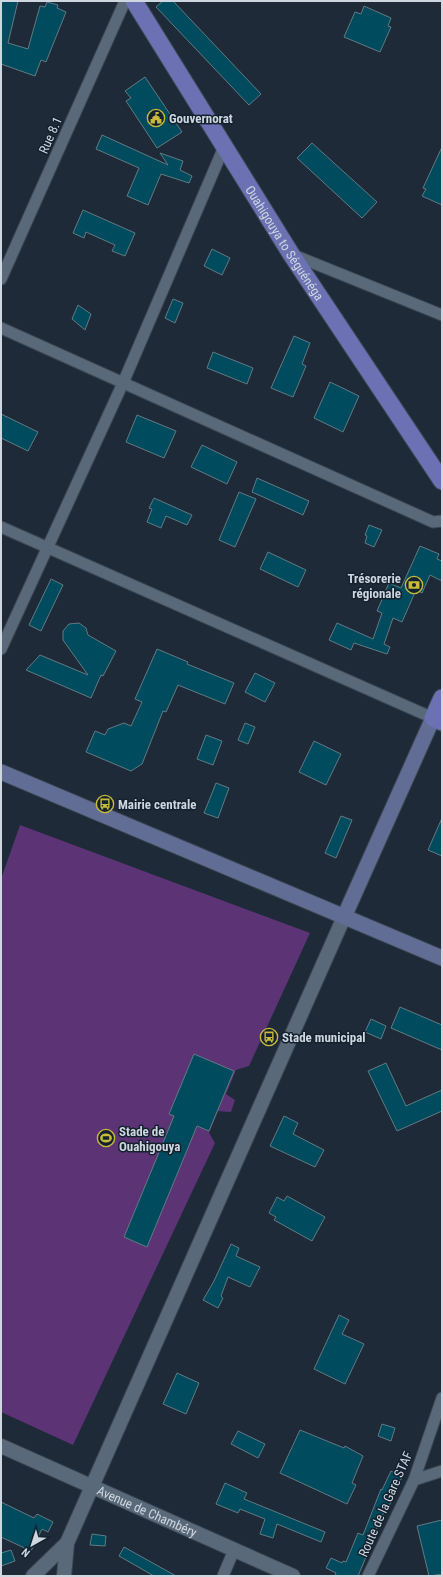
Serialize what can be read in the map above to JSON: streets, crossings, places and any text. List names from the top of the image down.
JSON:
{
  "streets": {
    "main road": ["Ouahigouya to Séguénéga"],
    "street": ["Rue 8.1", "Route de la Gare STAF", "Avenue de Chambéry"]
  },
  "places": {
    "public building": ["Gouvernorat"],
    "bank": ["Trésorerie régionale"],
    "bus stop": ["Mairie centrale", "Stade municipal"],
    "sports": ["Stade de Ouahigouya"]
  },
  "north": "bottom left"
}
